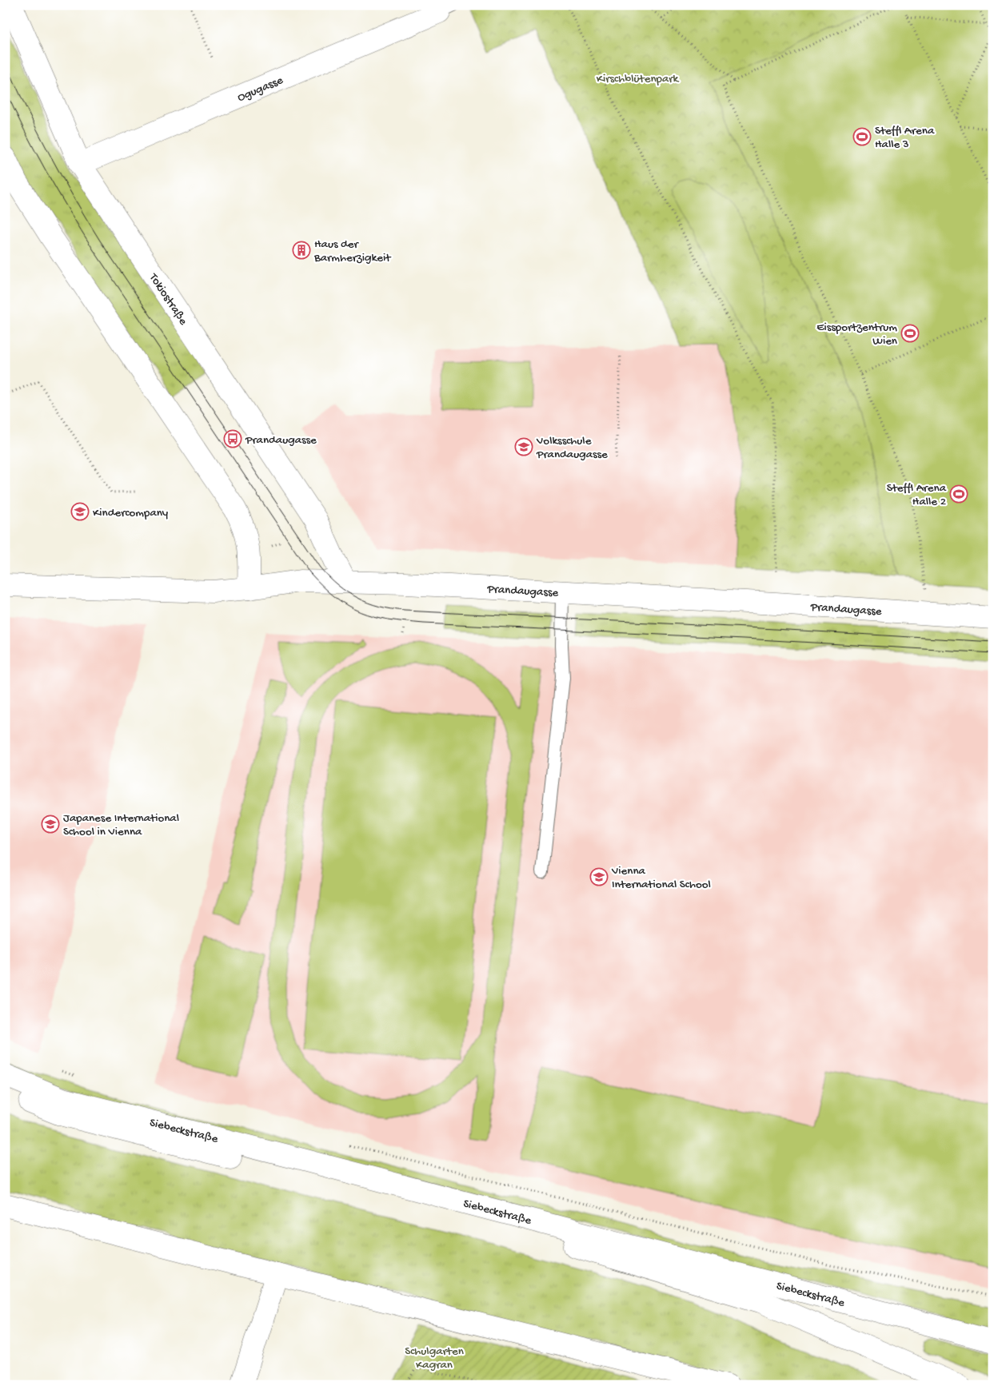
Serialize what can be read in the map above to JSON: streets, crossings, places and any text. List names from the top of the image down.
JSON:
{
  "streets": {
    "street": [
      "Ogugasse",
      "Tokiostraße",
      "Prandaugasse",
      "Siebeckstraße"
    ]
  },
  "crossings": [
    ["Ogugasse", "Tokiostraße"],
    ["Tokiostraße", "Prandaugasse"]
  ],
  "parks": ["Kirschblütenpark", "Schulgarten Kagran"],
  "places": {
    "sports": ["Steffl Arena Halle 3", "Eissportzentrum Wien", "Steffl Arena Halle 2"],
    "building": ["Haus der Barmherzigkeit"],
    "bus stop": ["Prandaugasse"],
    "school or university": [
      "Volksschule Prandaugasse",
      "Kindercompany",
      "Japanese International School in Vienna",
      "Vienna International School"
    ]
  }
}
